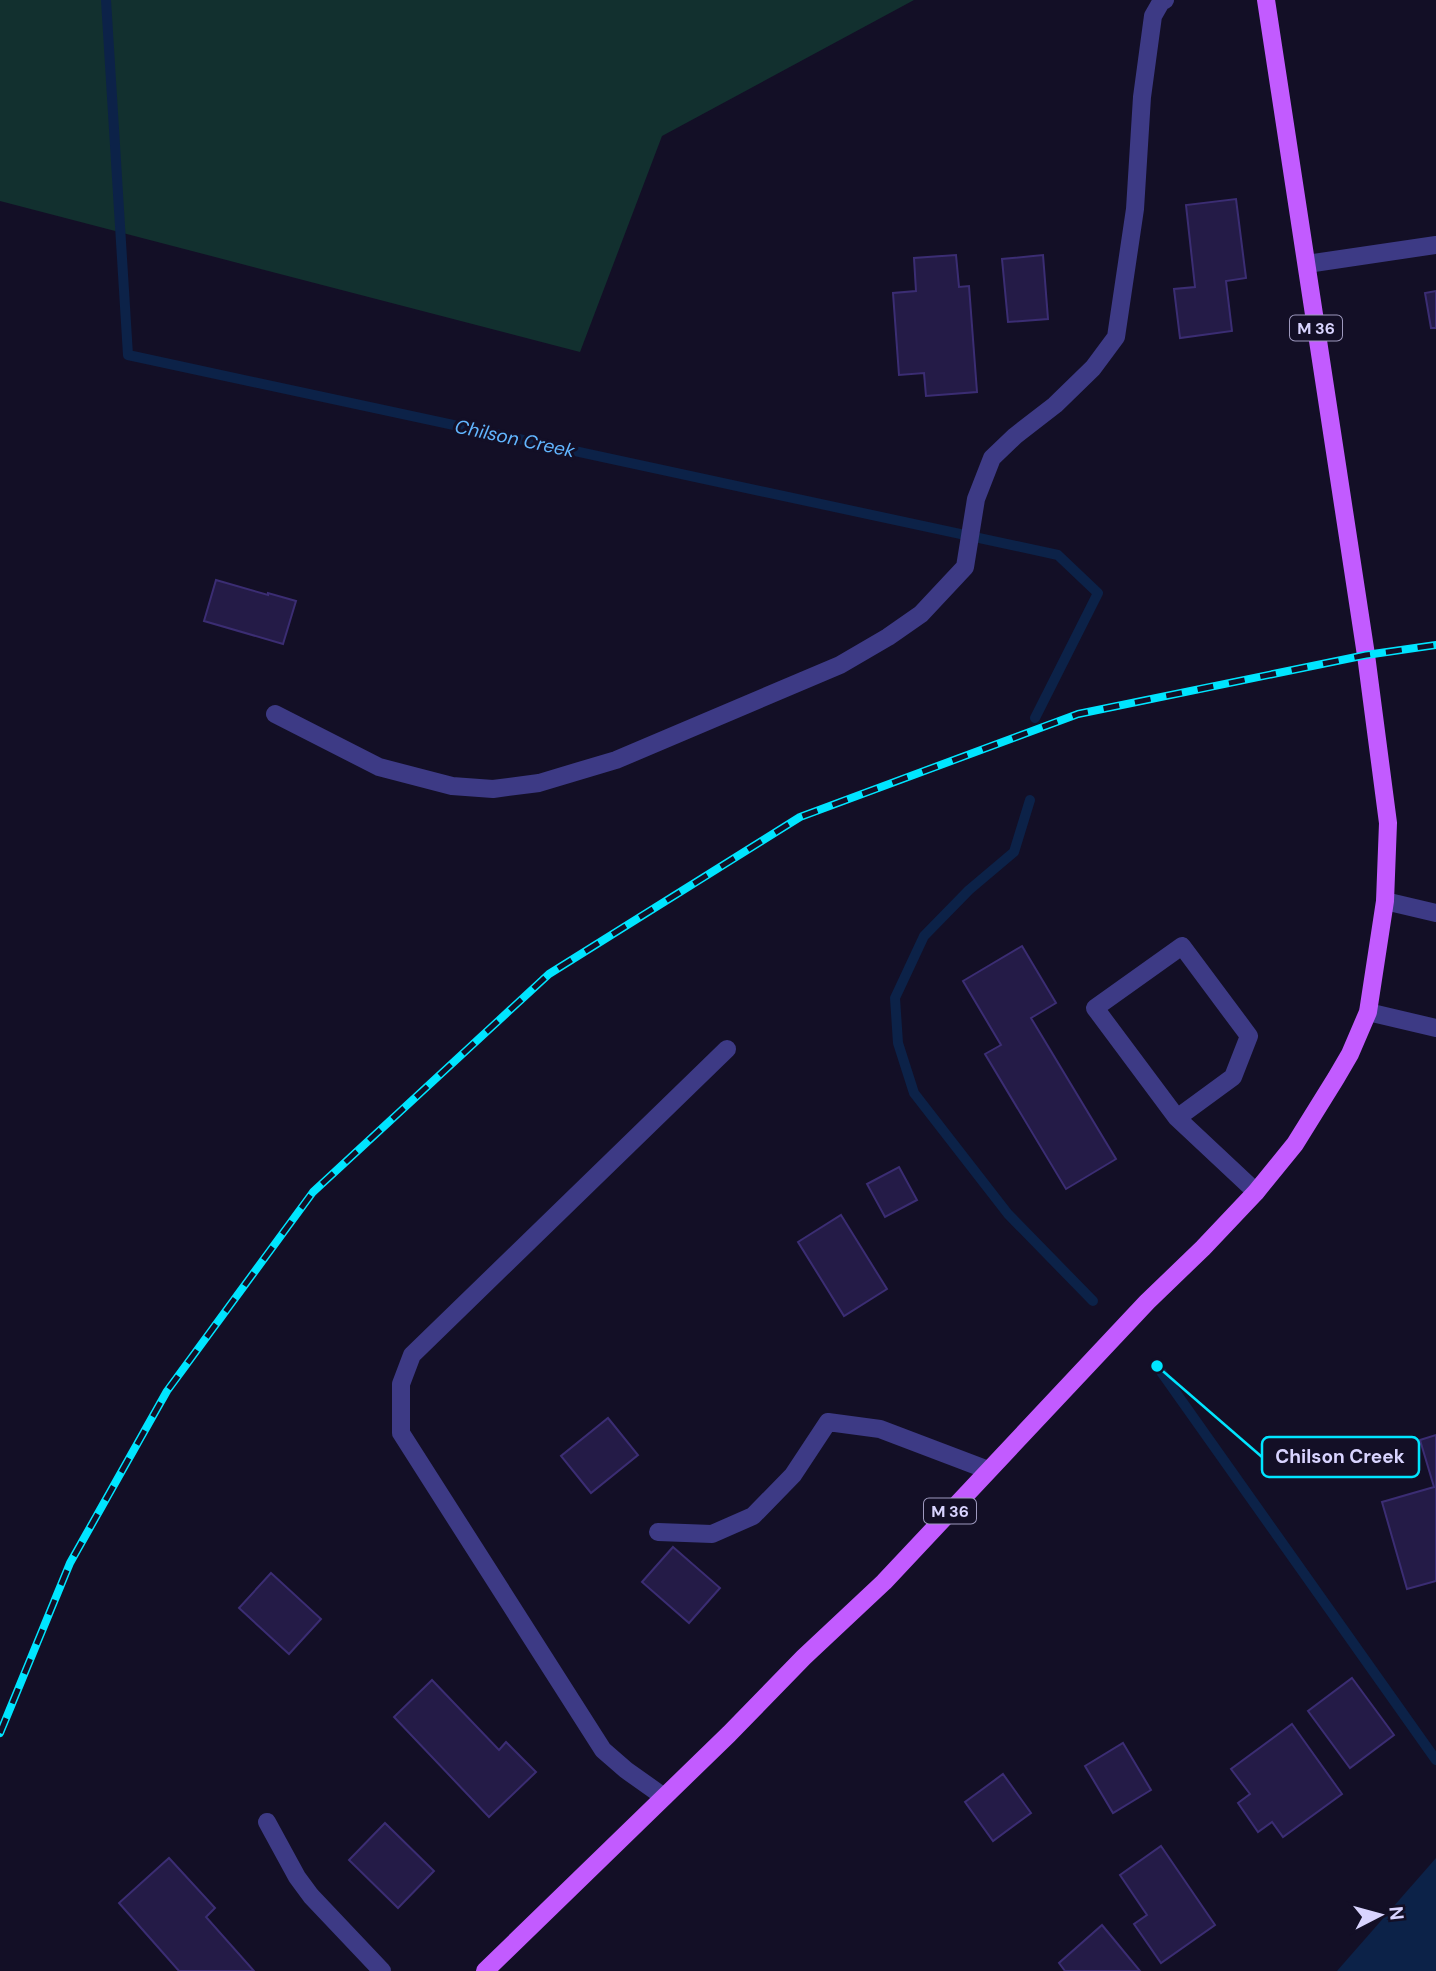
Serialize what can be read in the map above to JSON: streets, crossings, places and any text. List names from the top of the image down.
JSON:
{
  "streets": {
    "main road": ["M 36"]
  },
  "water": ["Chilson Creek"],
  "places": ["Chilson Creek"],
  "north": "right"
}
